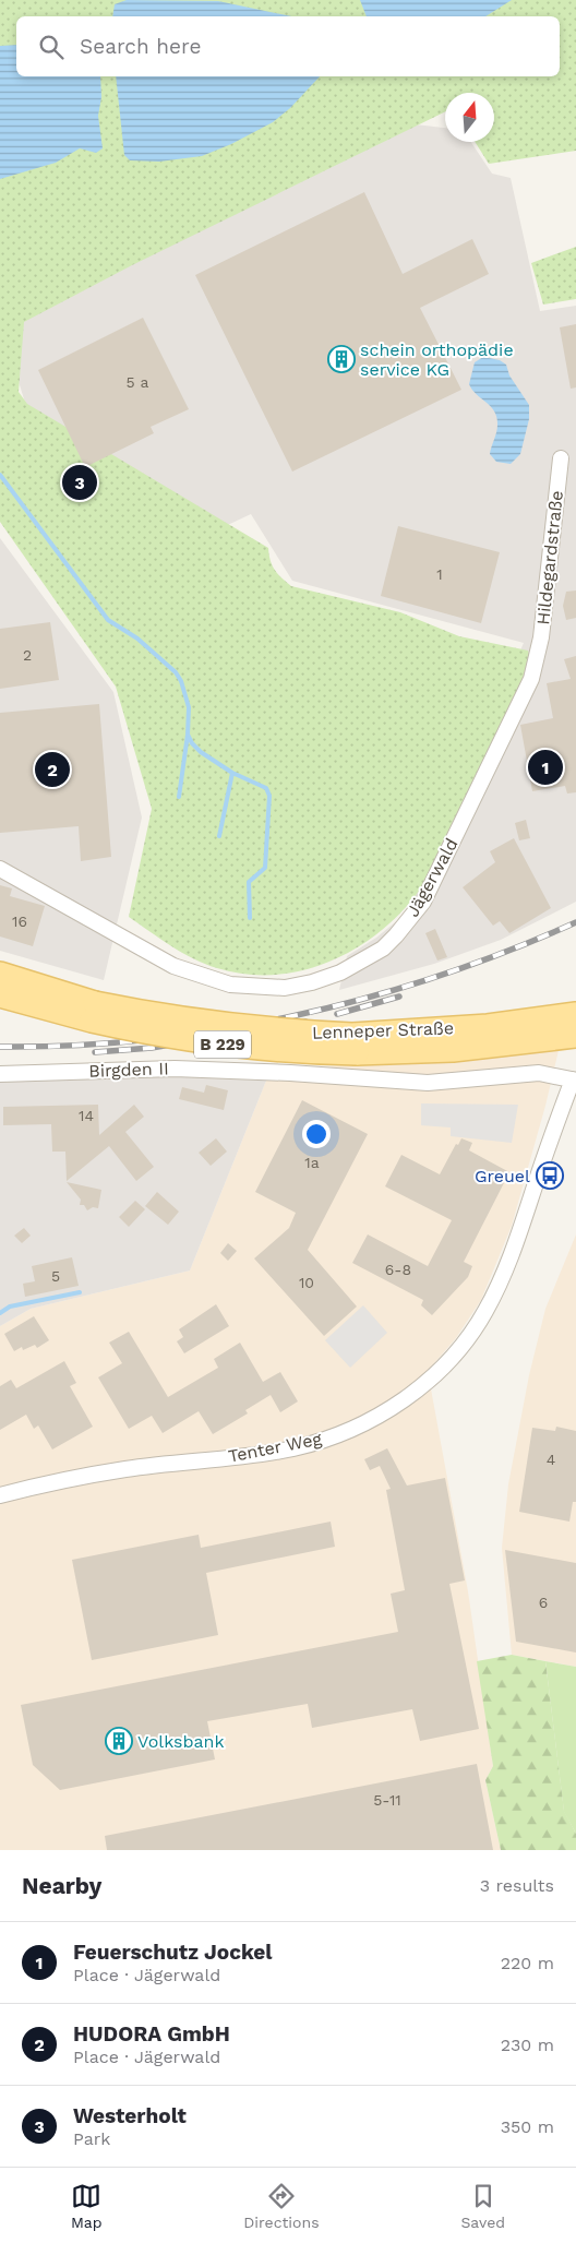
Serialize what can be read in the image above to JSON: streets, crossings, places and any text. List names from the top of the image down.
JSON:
{
  "streets": {
    "main road": ["Lenneper Straße", "B 229"],
    "street": [
      "Hildegardstraße",
      "Jägerwald",
      "Birgden II",
      "Tenter Weg"
    ]
  },
  "crossings": [
    ["Hildegardstraße", "Jägerwald"],
    ["Birgden II", "Tenter Weg"]
  ],
  "places": {
    "building": ["schein orthopädie service KG", "Volksbank"],
    "bus stop": ["Greuel"]
  },
  "house_numbers": [
    "5 a",
    "1",
    "2",
    "16",
    "14",
    "1a",
    "6-8",
    "5",
    "10",
    "4",
    "6",
    "5-11"
  ],
  "north": "top",
  "page": {
    "search": "Search here",
    "pins": ["3", "1", "2"],
    "heading": ["Nearby", "3 results"],
    "list": [
      {
        "mark": "1",
        "name": "Feuerschutz Jockel",
        "note": "Place · Jägerwald",
        "value": "220 m"
      },
      {
        "mark": "2",
        "name": "HUDORA GmbH",
        "note": "Place · Jägerwald",
        "value": "230 m"
      },
      {
        "mark": "3",
        "name": "Westerholt",
        "note": "Park",
        "value": "350 m"
      }
    ],
    "nav": ["Map", "Directions", "Saved"]
  }
}
